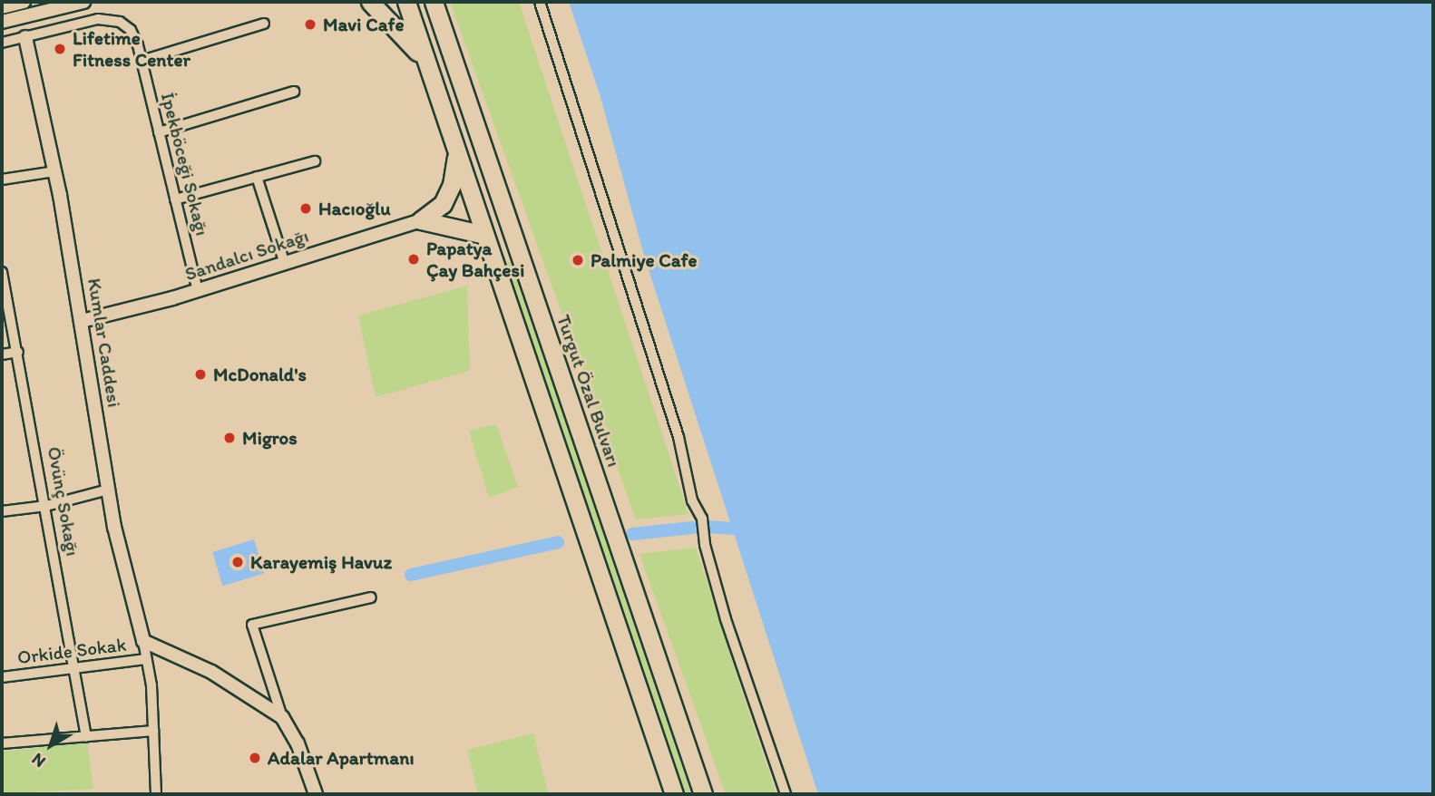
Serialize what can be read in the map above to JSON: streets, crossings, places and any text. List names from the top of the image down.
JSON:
{
  "streets": {
    "highway": ["Turgut Özal Bulvarı"],
    "street": [
      "İpekböceği Sokağı",
      "Sandalcı Sokağı",
      "Kumlar Caddesi",
      "Övünç Sokağı",
      "Orkide Sokak"
    ]
  },
  "crossings": [
    ["İpekböceği Sokağı", "Sandalcı Sokağı"],
    ["İpekböceği Sokağı", "Kumlar Caddesi"],
    ["Sandalcı Sokağı", "Kumlar Caddesi"],
    ["Övünç Sokağı", "Orkide Sokak"]
  ],
  "places": [
    "Mavi Cafe",
    "Lifetime Fitness Center",
    "Hacıoğlu",
    "Papatya Çay Bahçesi",
    "Palmiye Cafe",
    "McDonald's",
    "Migros",
    "Karayemiş Havuz",
    "Adalar Apartmanı"
  ],
  "north": "bottom left"
}
